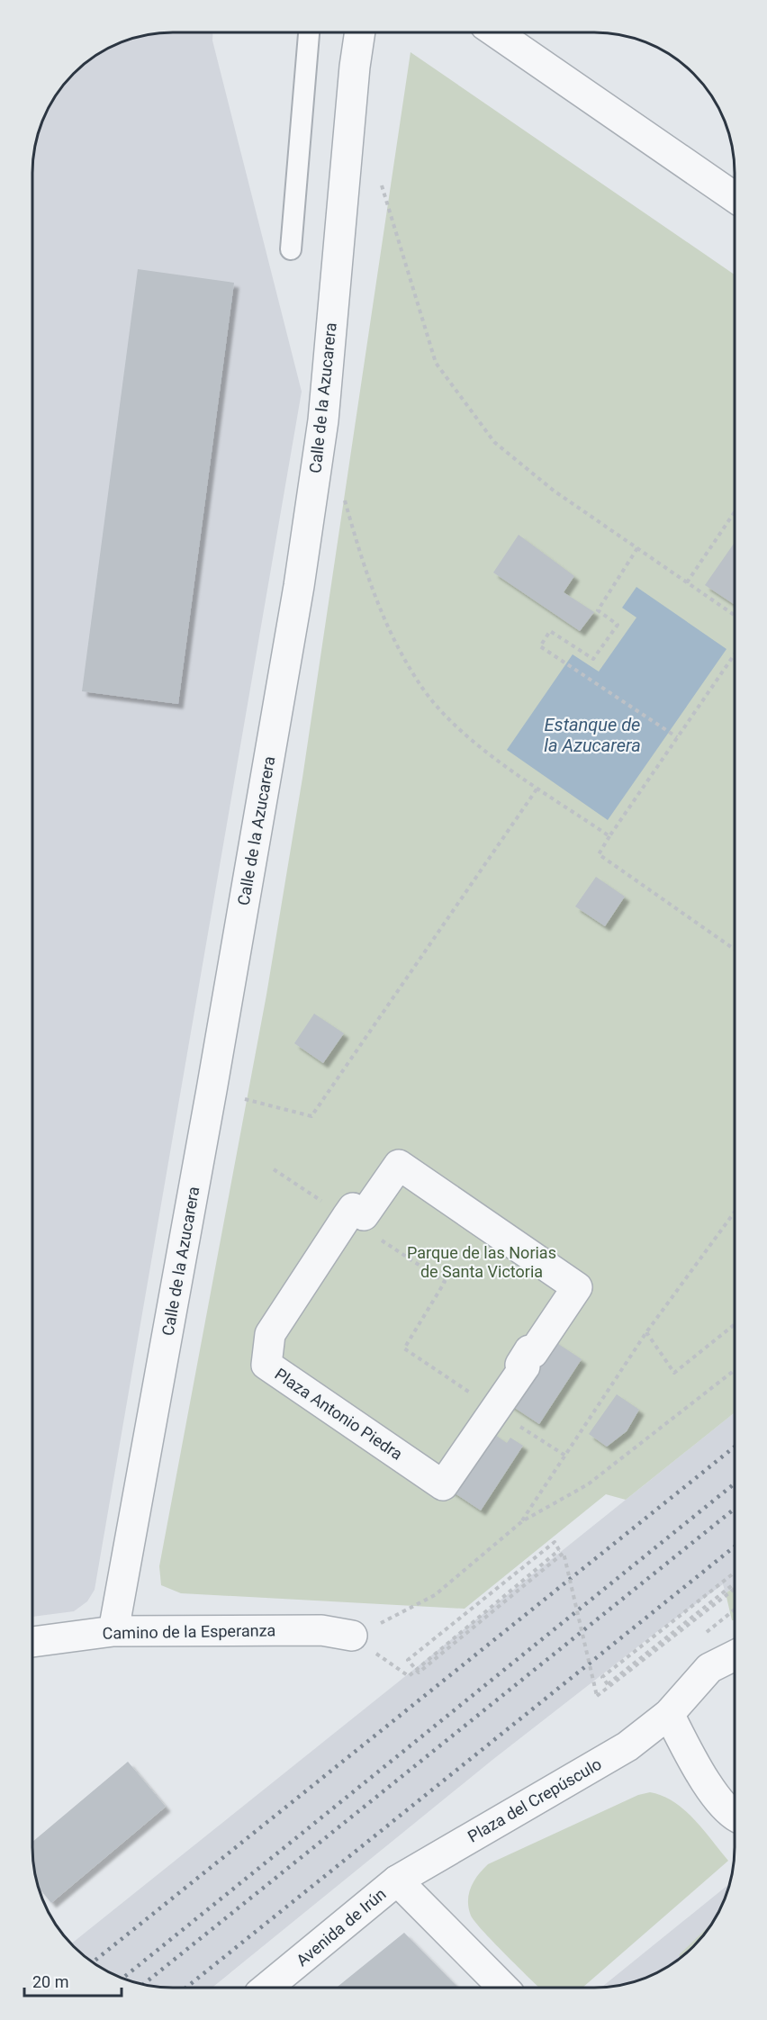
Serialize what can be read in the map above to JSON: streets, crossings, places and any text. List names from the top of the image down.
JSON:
{
  "streets": {
    "street": [
      "Calle de la Azucarera",
      "Plaza Antonio Piedra",
      "Camino de la Esperanza",
      "Plaza del Crepúsculo",
      "Avenida de Irún"
    ]
  },
  "crossings": [
    ["Calle de la Azucarera", "Camino de la Esperanza"],
    ["Plaza del Crepúsculo", "Avenida de Irún"]
  ],
  "water": ["Estanque de la Azucarera"],
  "parks": ["Parque de las Norias de Santa Victoria"],
  "scale_bar": "20 m"
}
